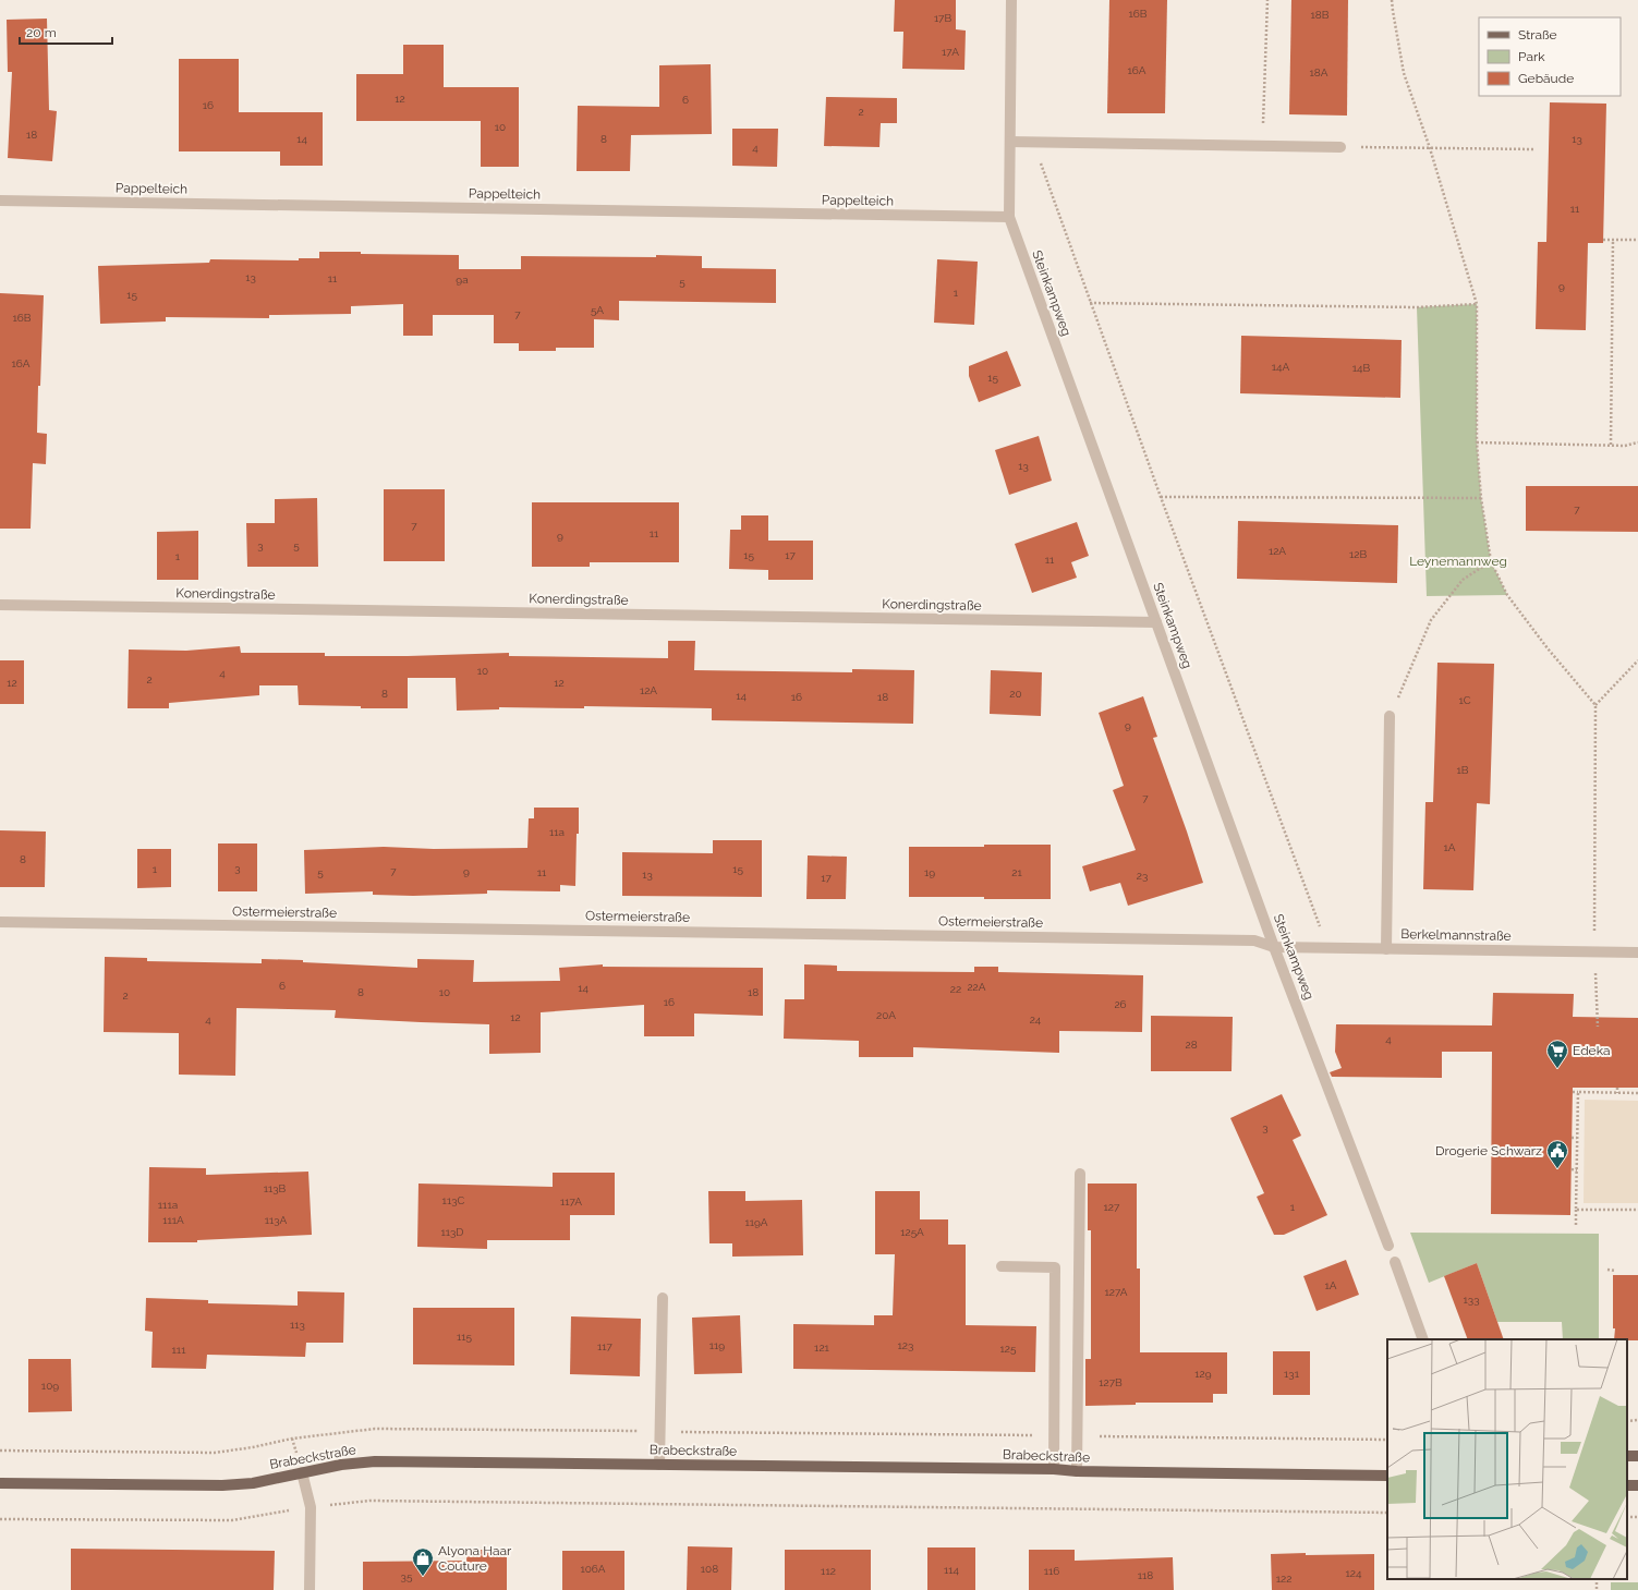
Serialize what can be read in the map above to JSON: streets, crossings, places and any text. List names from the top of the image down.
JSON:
{
  "streets": {
    "main road": ["Brabeckstraße"],
    "street": [
      "Pappelteich",
      "Steinkampweg",
      "Konerdingstraße",
      "Ostermeierstraße",
      "Berkelmannstraße"
    ]
  },
  "crossings": [
    ["Pappelteich", "Steinkampweg"],
    ["Steinkampweg", "Konerdingstraße"],
    ["Steinkampweg", "Ostermeierstraße"],
    ["Steinkampweg", "Berkelmannstraße"],
    ["Ostermeierstraße", "Berkelmannstraße"]
  ],
  "parks": ["Leynemannweg"],
  "places": {
    "supermarket": ["Edeka"],
    "public building": ["Drogerie Schwarz"],
    "shop": ["Alyona Haar Couture"]
  },
  "house_numbers": [
    "16B",
    "18B",
    "17B",
    "17A",
    "16A",
    "18A",
    "12",
    "6",
    "16",
    "2",
    "10",
    "18",
    "14",
    "8",
    "13",
    "4",
    "11",
    "13",
    "11",
    "9a",
    "5",
    "9",
    "1",
    "15",
    "5A",
    "7",
    "16B",
    "16A",
    "14A",
    "14B",
    "15",
    "13",
    "7",
    "7",
    "11",
    "9",
    "3",
    "5",
    "12A",
    "12B",
    "15",
    "17",
    "1",
    "11",
    "10",
    "4",
    "2",
    "12",
    "12",
    "12A",
    "8",
    "20",
    "14",
    "16",
    "18",
    "1C",
    "9",
    "1B",
    "7",
    "11a",
    "1A",
    "8",
    "3",
    "1",
    "15",
    "7",
    "9",
    "5",
    "11",
    "19",
    "21",
    "13",
    "23",
    "17",
    "6",
    "22A",
    "14",
    "22",
    "8",
    "10",
    "18",
    "2",
    "16",
    "26",
    "20A",
    "12",
    "4",
    "24",
    "4",
    "28",
    "3",
    "113B",
    "113C",
    "117A",
    "111a",
    "127",
    "1",
    "111A",
    "113A",
    "119A",
    "113D",
    "125A",
    "1A",
    "127A",
    "133",
    "113",
    "115",
    "119",
    "123",
    "117",
    "121",
    "125",
    "111",
    "129",
    "131",
    "127B",
    "109",
    "106A",
    "108",
    "114",
    "112",
    "116",
    "124",
    "118",
    "35",
    "122"
  ],
  "legend": ["Straße", "Park", "Gebäude"],
  "scale_bar": "20 m"
}
